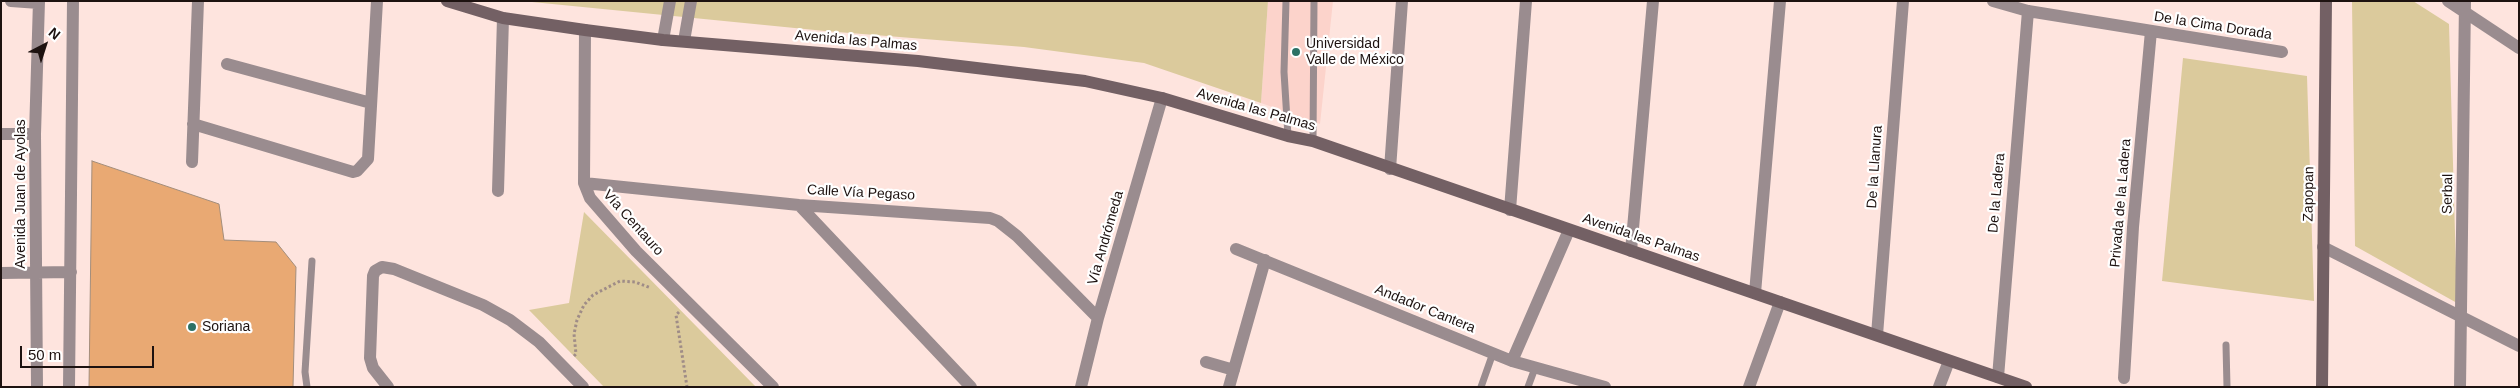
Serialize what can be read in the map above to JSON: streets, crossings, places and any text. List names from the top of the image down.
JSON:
{
  "streets": {
    "street": [
      "De la Cima Dorada",
      "Avenida las Palmas",
      "De la Llanura",
      "Calle Vía Pegaso",
      "De la Ladera",
      "Avenida Juan de Ayolas",
      "Zapopan",
      "Serbal",
      "Privada de la Ladera",
      "Vía Centauro",
      "Vía Andrómeda",
      "Andador Cantera"
    ]
  },
  "crossings": [
    ["De la Cima Dorada", "De la Ladera"],
    ["De la Cima Dorada", "Privada de la Ladera"],
    ["Avenida las Palmas", "De la Llanura"],
    ["Avenida las Palmas", "De la Ladera"],
    ["Avenida las Palmas", "Vía Centauro"],
    ["Avenida las Palmas", "Vía Andrómeda"],
    ["Calle Vía Pegaso", "Vía Centauro"],
    ["Calle Vía Pegaso", "Vía Andrómeda"]
  ],
  "places": ["Universidad Valle de México", "Soriana"],
  "scale_bar": "50 m",
  "north": "top right"
}
